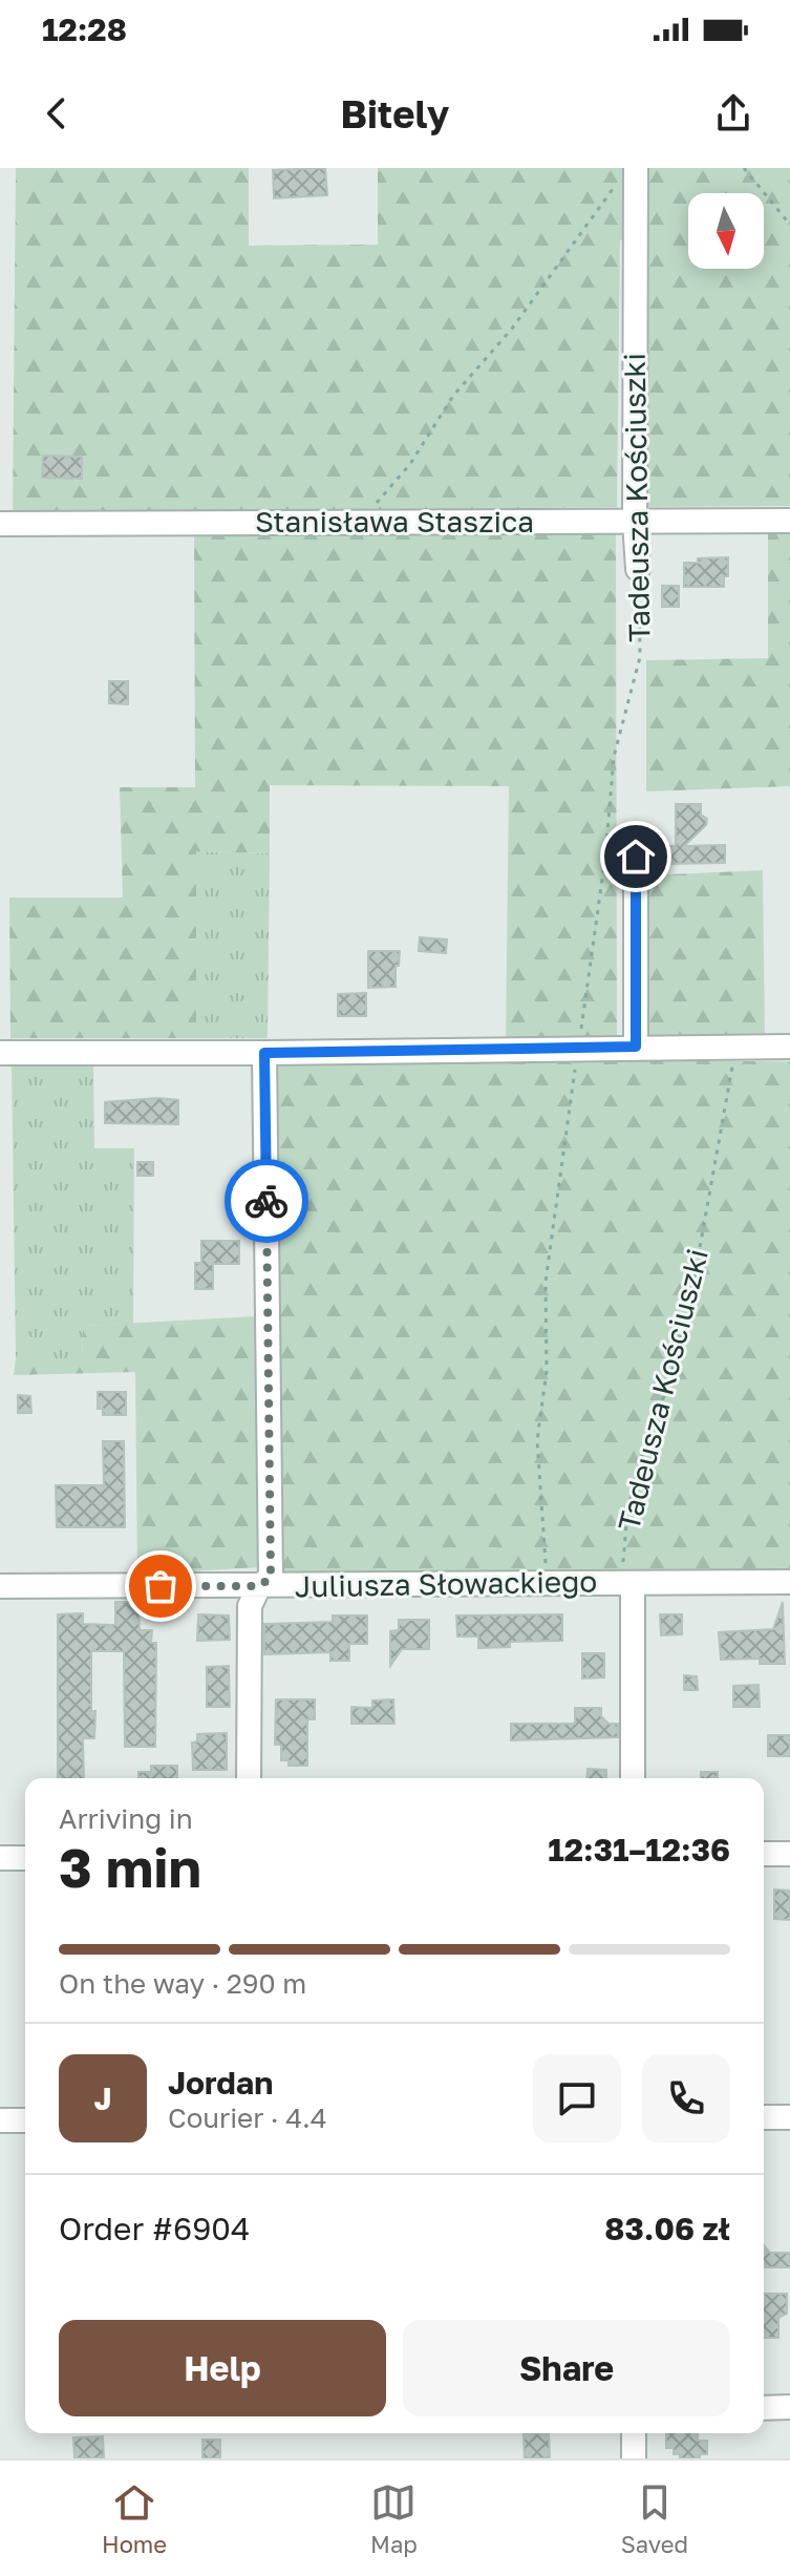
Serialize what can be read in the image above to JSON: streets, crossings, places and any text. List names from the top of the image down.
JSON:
{
  "streets": {
    "street": ["Tadeusza Kościuszki", "Stanisława Staszica", "Juliusza Słowackiego"]
  },
  "crossings": [
    ["Tadeusza Kościuszki", "Stanisława Staszica"],
    ["Tadeusza Kościuszki", "Juliusza Słowackiego"]
  ],
  "north": "bottom",
  "page": {
    "status": "12:28",
    "header": "Bitely",
    "heading": ["3 min", "Arriving in", "12:31–12:36"],
    "panel": [
      "Jordan",
      "Courier · 4.4",
      "Order #6904",
      "83.06 zł"
    ],
    "bar": "On the way · 290 m",
    "round": "J",
    "buttons": ["Help", "Share"],
    "tabs": ["Home", "Map", "Saved"]
  }
}
